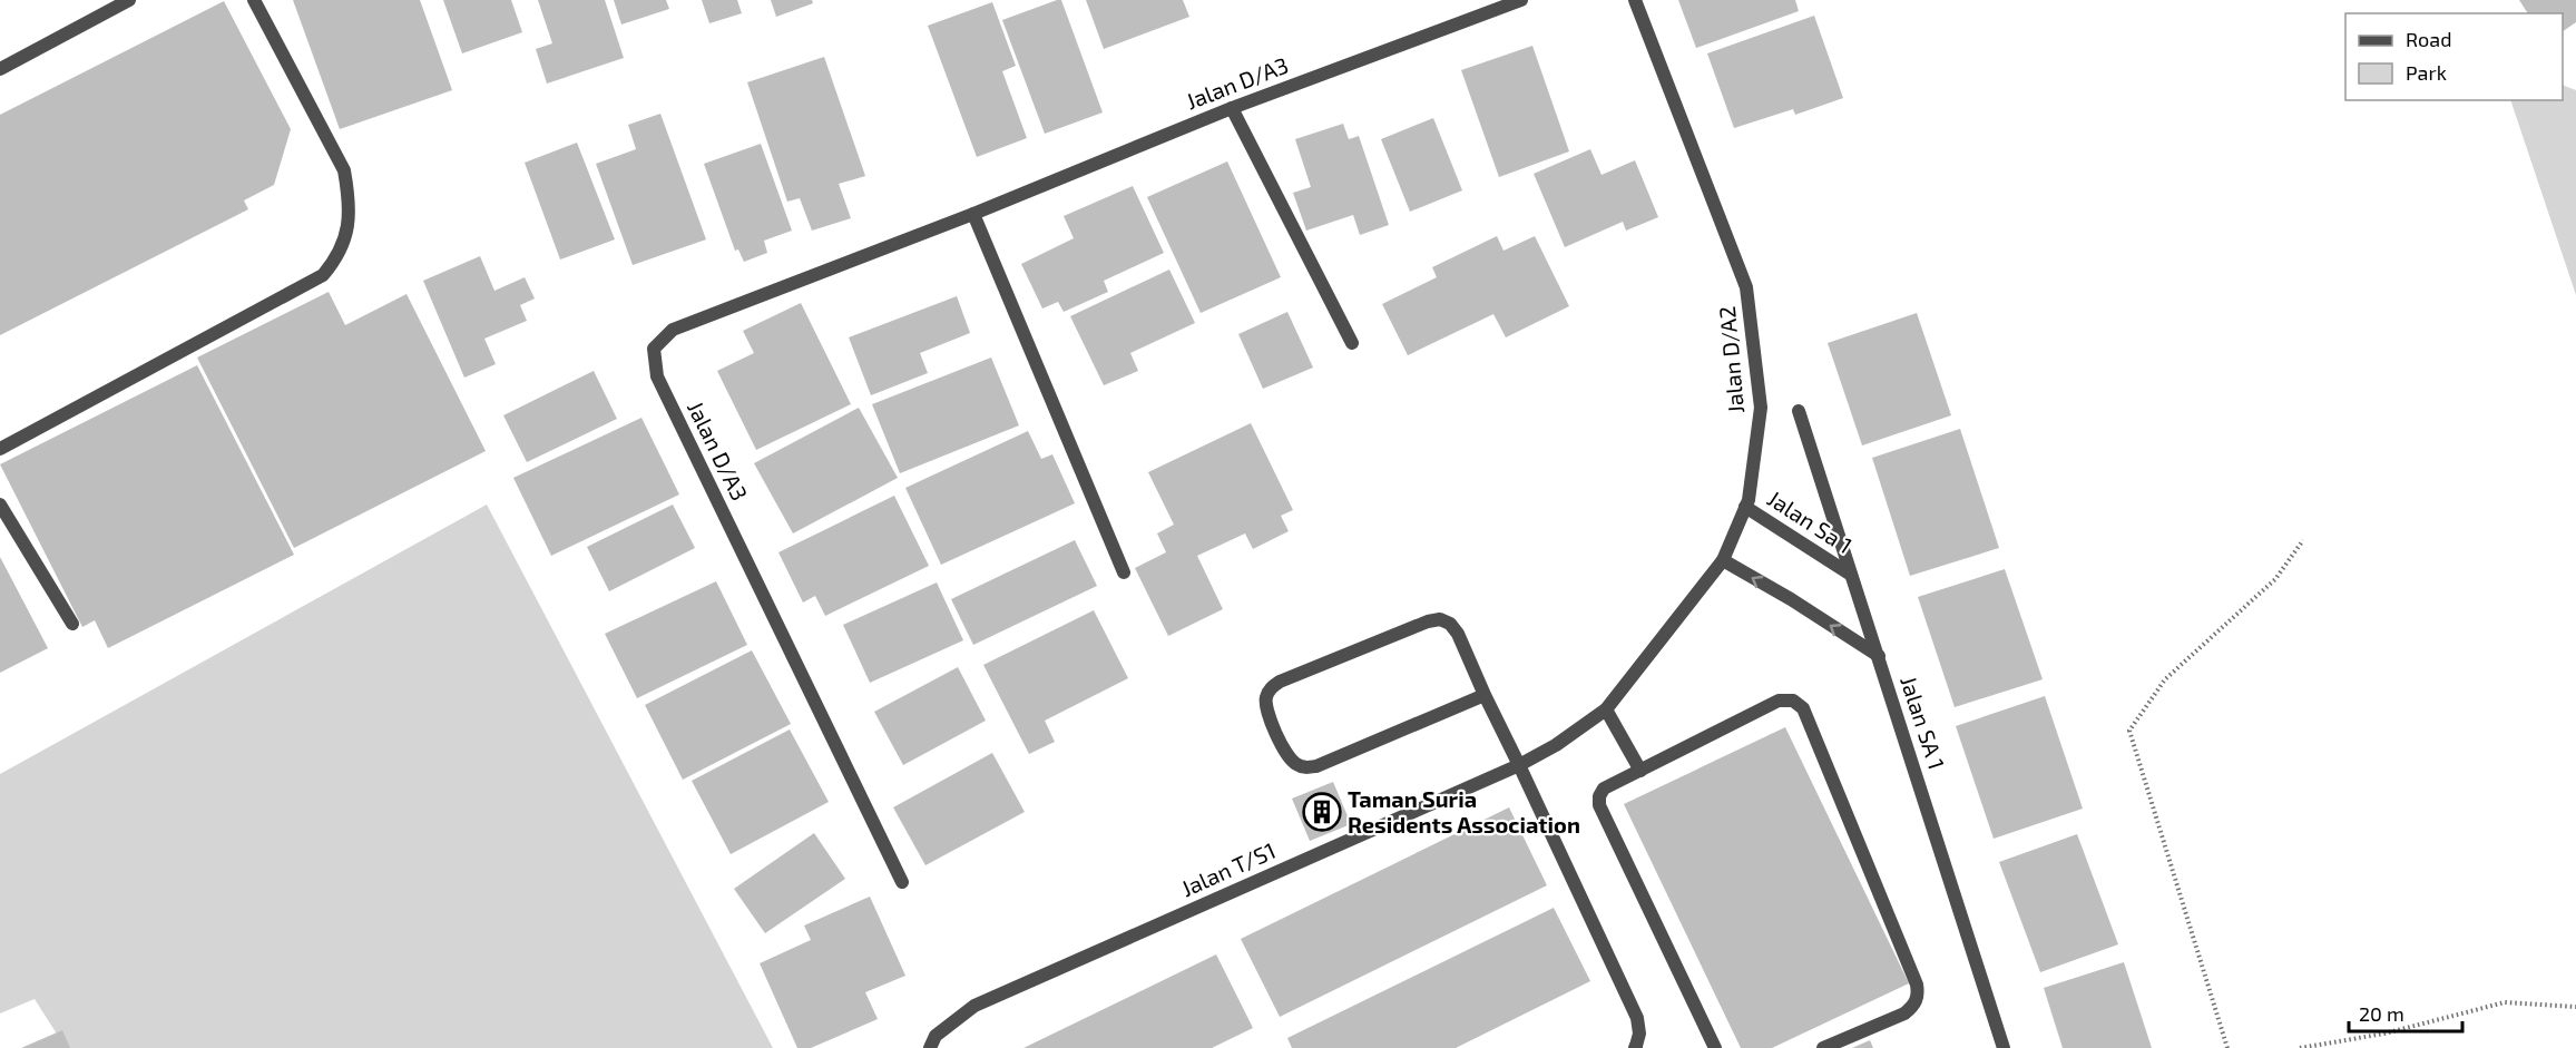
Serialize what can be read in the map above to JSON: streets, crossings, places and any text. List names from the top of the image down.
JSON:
{
  "streets": {
    "street": [
      "Jalan D/A3",
      "Jalan D/A2",
      "Jalan Sa 1",
      "Jalan SA 1",
      "Jalan T/S1"
    ]
  },
  "crossings": [
    ["Jalan D/A2", "Jalan Sa 1"],
    ["Jalan D/A2", "Jalan T/S1"],
    ["Jalan Sa 1", "Jalan SA 1"]
  ],
  "places": {
    "building": ["Taman Suria Residents Association"]
  },
  "legend": ["Road", "Park"],
  "scale_bar": "20 m"
}
